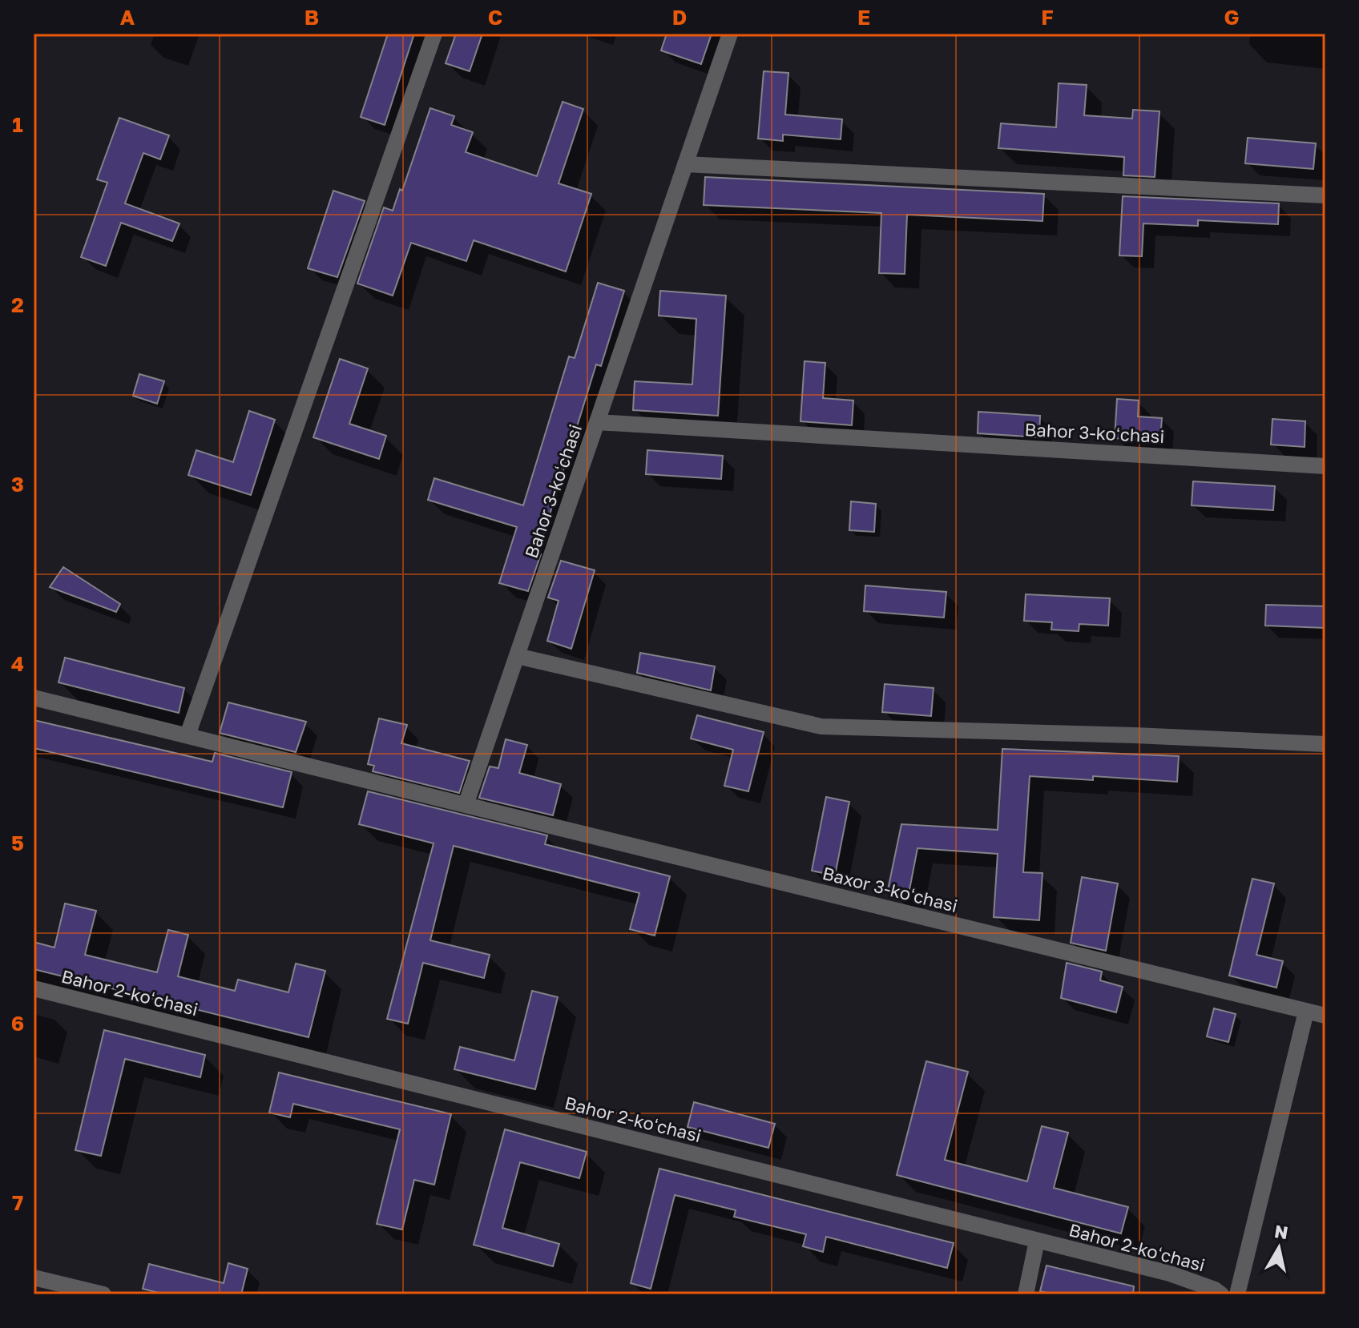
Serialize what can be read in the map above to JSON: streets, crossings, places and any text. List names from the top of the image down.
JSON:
{
  "streets": {
    "street": ["Bahor 3-koʻchasi", "Baxor 3-koʻchasi", "Bahor 2-koʻchasi"]
  },
  "crossings": [
    ["Bahor 3-koʻchasi", "Baxor 3-koʻchasi"]
  ],
  "north": "top",
  "grid": {
    "columns": [
      "A",
      "B",
      "C",
      "D",
      "E",
      "F",
      "G"
    ],
    "rows": [
      "1",
      "2",
      "3",
      "4",
      "5",
      "6",
      "7"
    ]
  }
}
